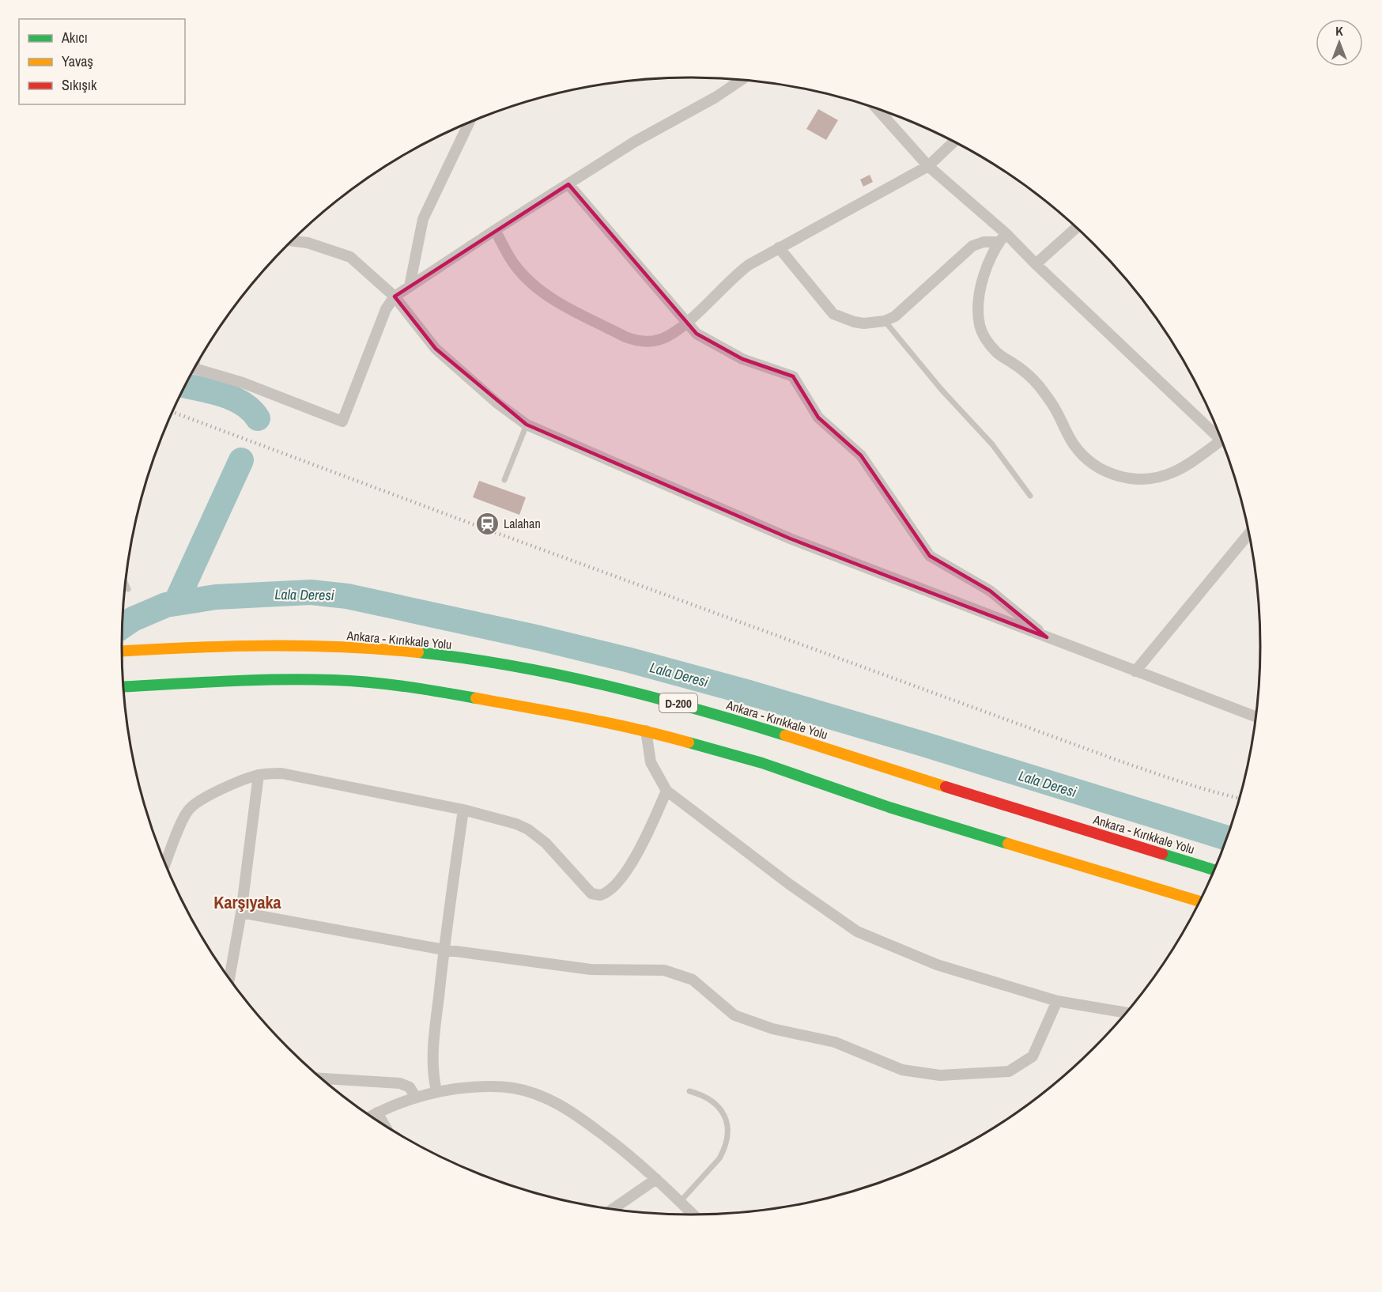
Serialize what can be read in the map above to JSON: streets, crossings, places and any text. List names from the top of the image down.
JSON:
{
  "streets": {
    "highway": ["Ankara - Kırıkkale Yolu", "D-200"]
  },
  "districts": ["Karşıyaka"],
  "water": ["Lala Deresi"],
  "places": {
    "station": ["Lalahan"]
  },
  "legend": ["Akıcı", "Yavaş", "Sıkışık"],
  "north": "top"
}
